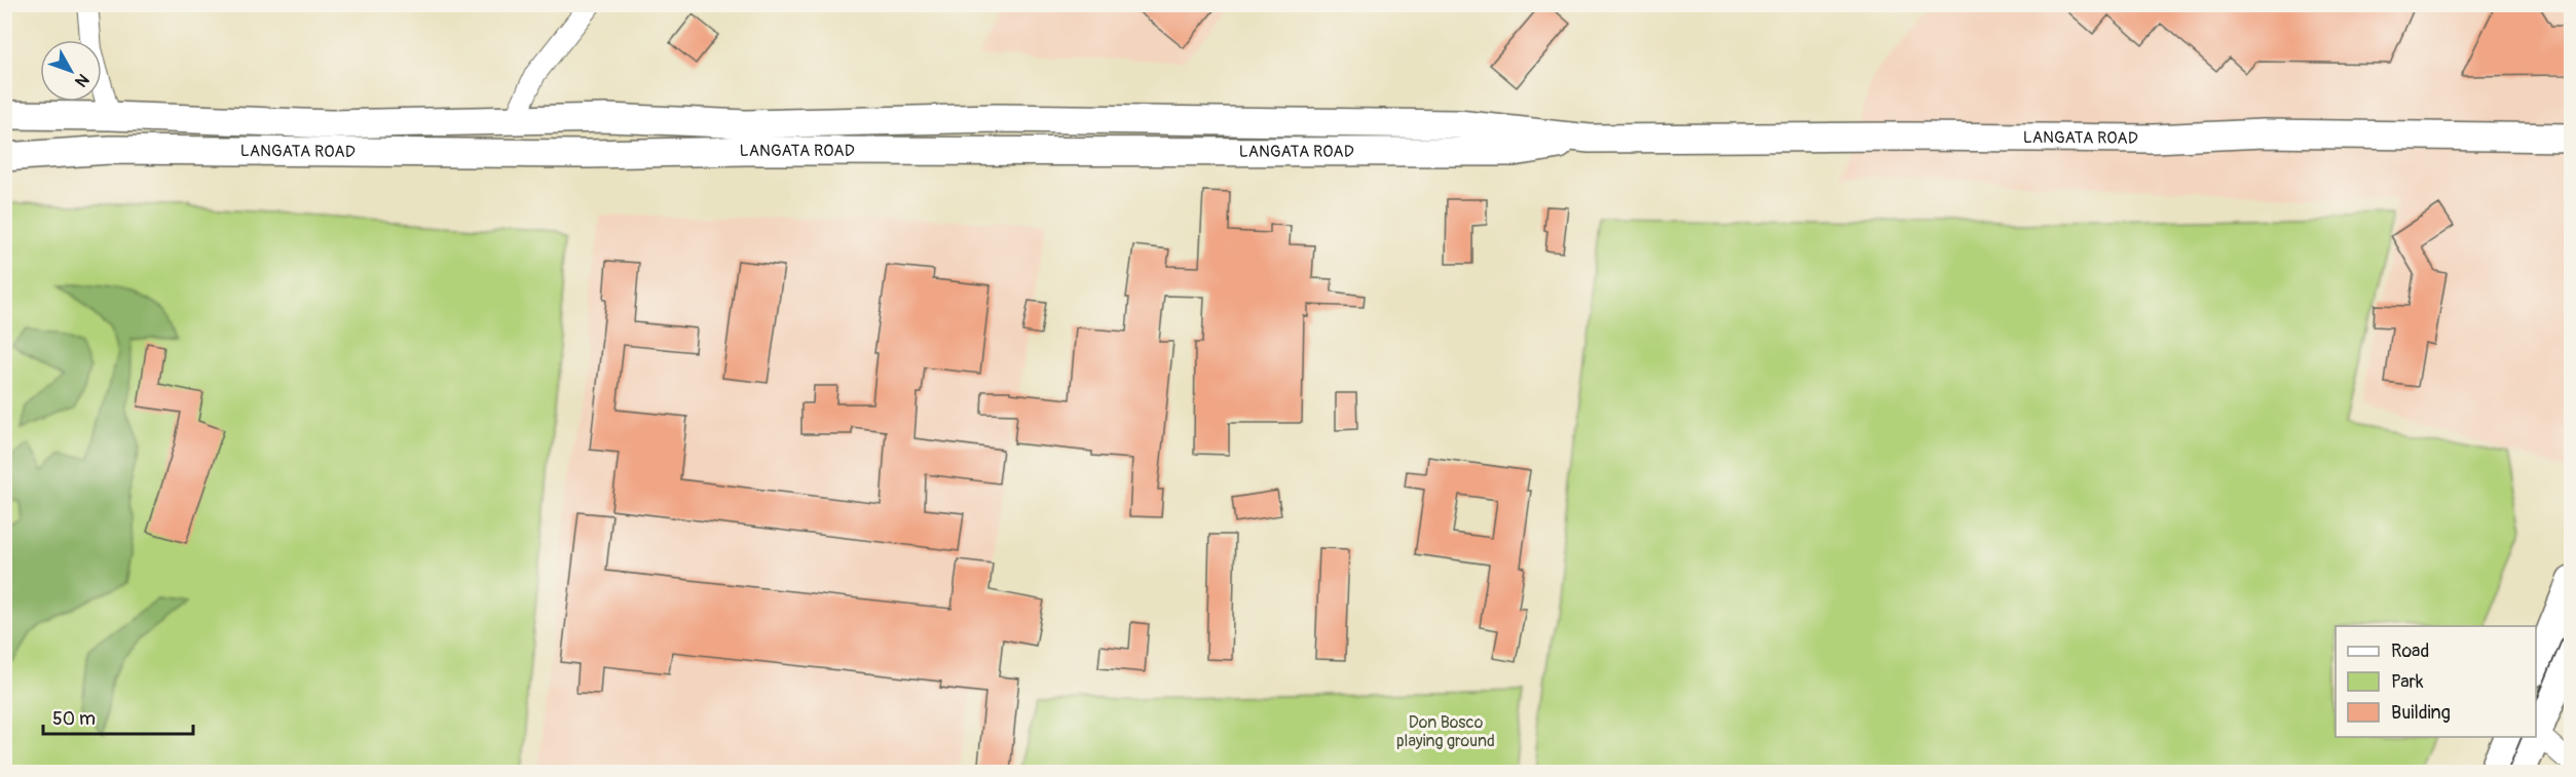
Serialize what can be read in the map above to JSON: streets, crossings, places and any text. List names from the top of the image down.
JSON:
{
  "streets": {
    "main road": ["LANGATA ROAD"]
  },
  "parks": ["Don Bosco playing ground"],
  "legend": ["Road", "Park", "Building"],
  "scale_bar": "50 m",
  "north": "bottom right"
}
